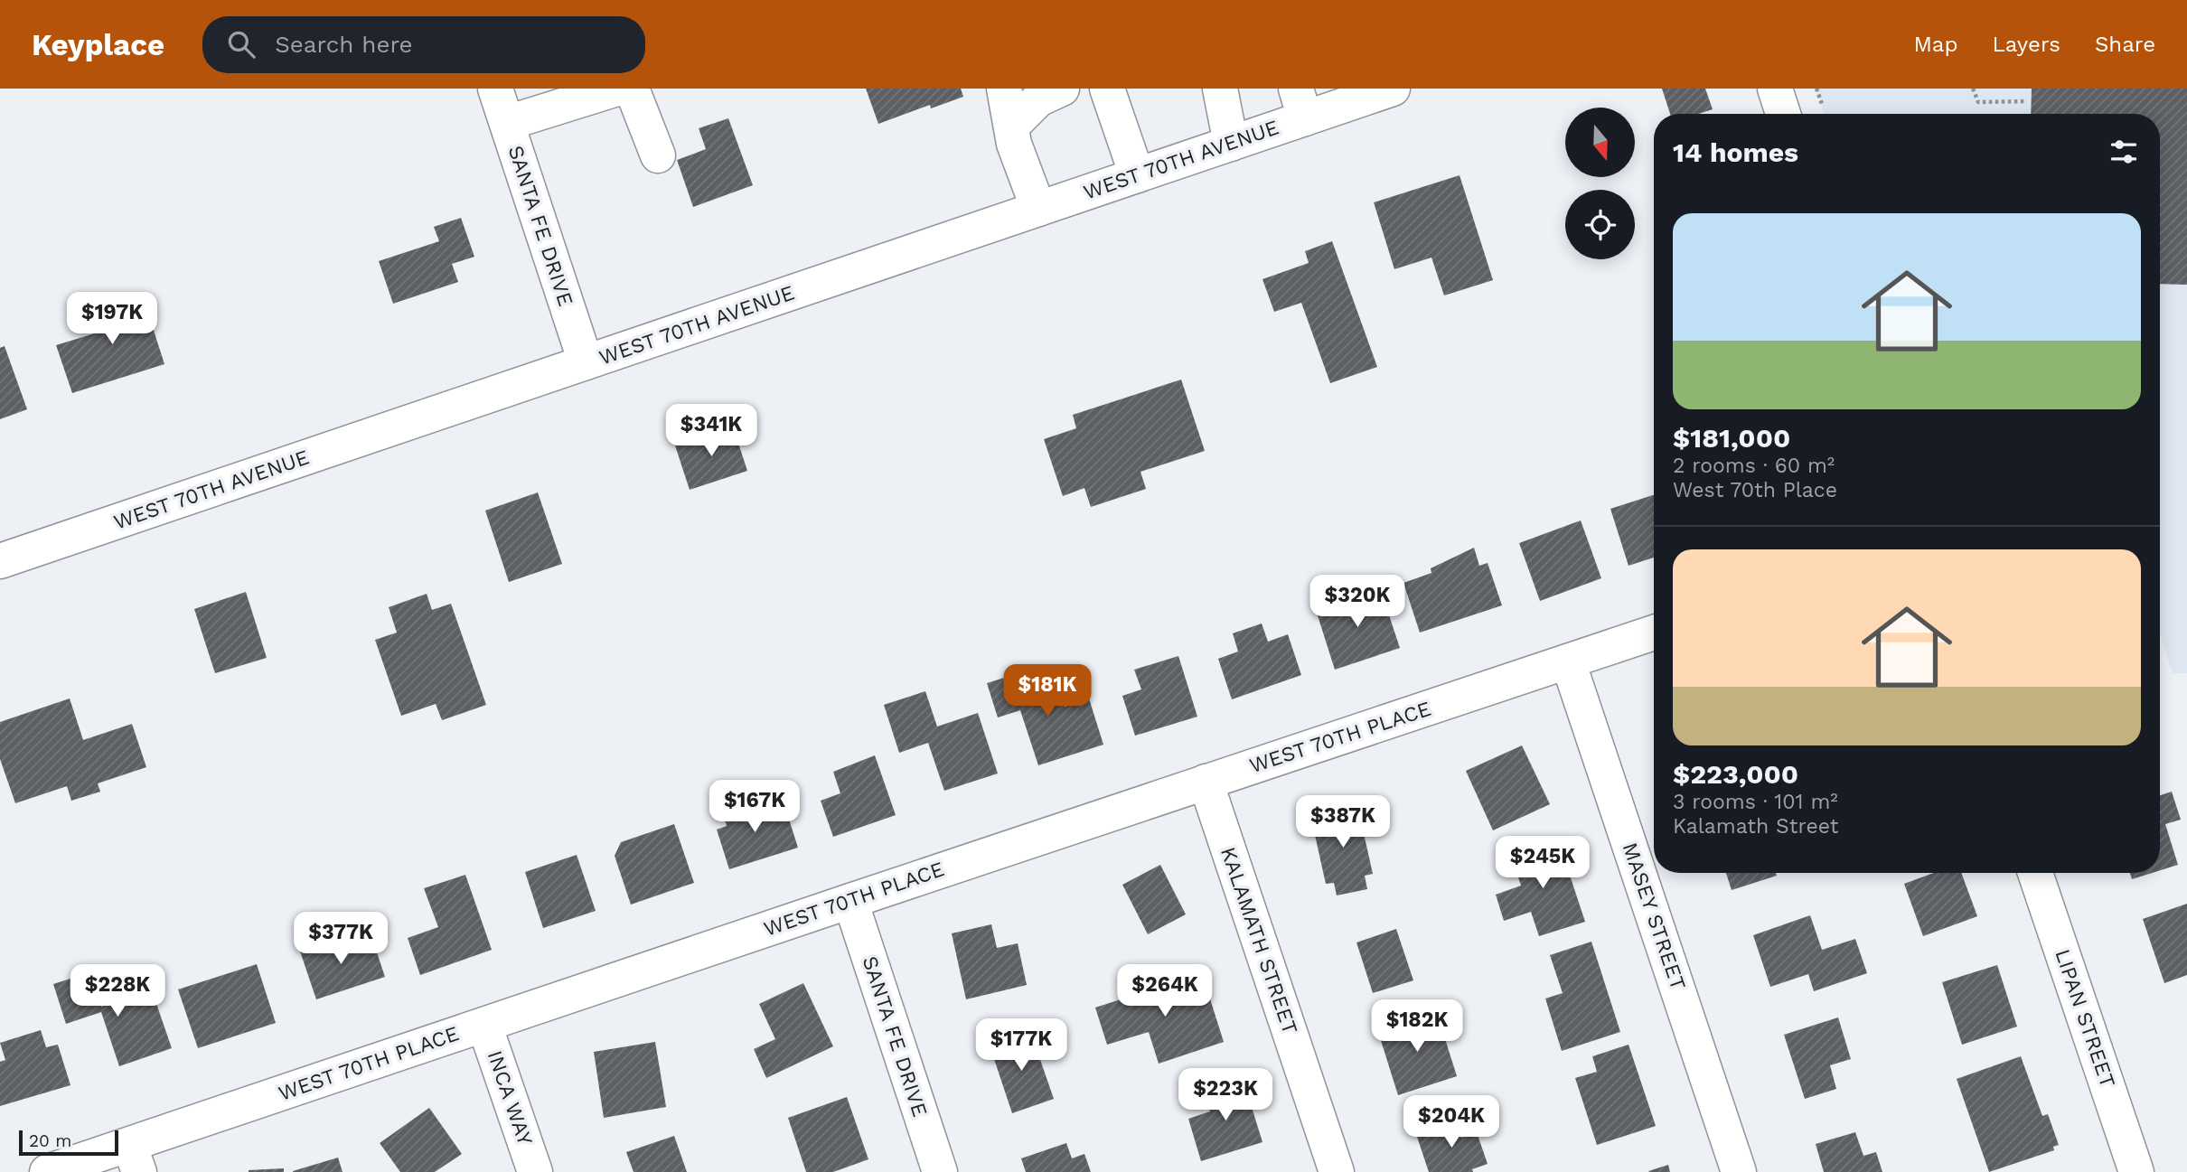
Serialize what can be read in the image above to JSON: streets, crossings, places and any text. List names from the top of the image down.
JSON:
{
  "streets": {
    "street": [
      "WEST 70TH AVENUE",
      "SANTA FE DRIVE",
      "WEST 70TH PLACE",
      "MASEY STREET",
      "KALAMATH STREET",
      "LIPAN STREET",
      "INCA WAY"
    ]
  },
  "crossings": [
    ["WEST 70TH AVENUE", "SANTA FE DRIVE"],
    ["SANTA FE DRIVE", "WEST 70TH PLACE"],
    ["WEST 70TH PLACE", "MASEY STREET"],
    ["WEST 70TH PLACE", "KALAMATH STREET"],
    ["WEST 70TH PLACE", "INCA WAY"]
  ],
  "scale_bar": "20 m",
  "north": "bottom",
  "page": {
    "header": "Keyplace",
    "search": "Search here",
    "nav": ["Map", "Layers", "Share"],
    "heading": "14 homes",
    "list": [
      {
        "name": "$181,000",
        "note": "2 rooms · 60 m² · West 70th Place"
      },
      {
        "name": "$223,000",
        "note": "3 rooms · 101 m² · Kalamath Street"
      }
    ],
    "price": [
      "$197K",
      "$341K",
      "$320K",
      "$181K",
      "$167K",
      "$387K",
      "$245K",
      "$377K",
      "$228K",
      "$264K",
      "$182K",
      "$177K",
      "$223K",
      "$204K"
    ],
    "scale": "20 m"
  }
}
